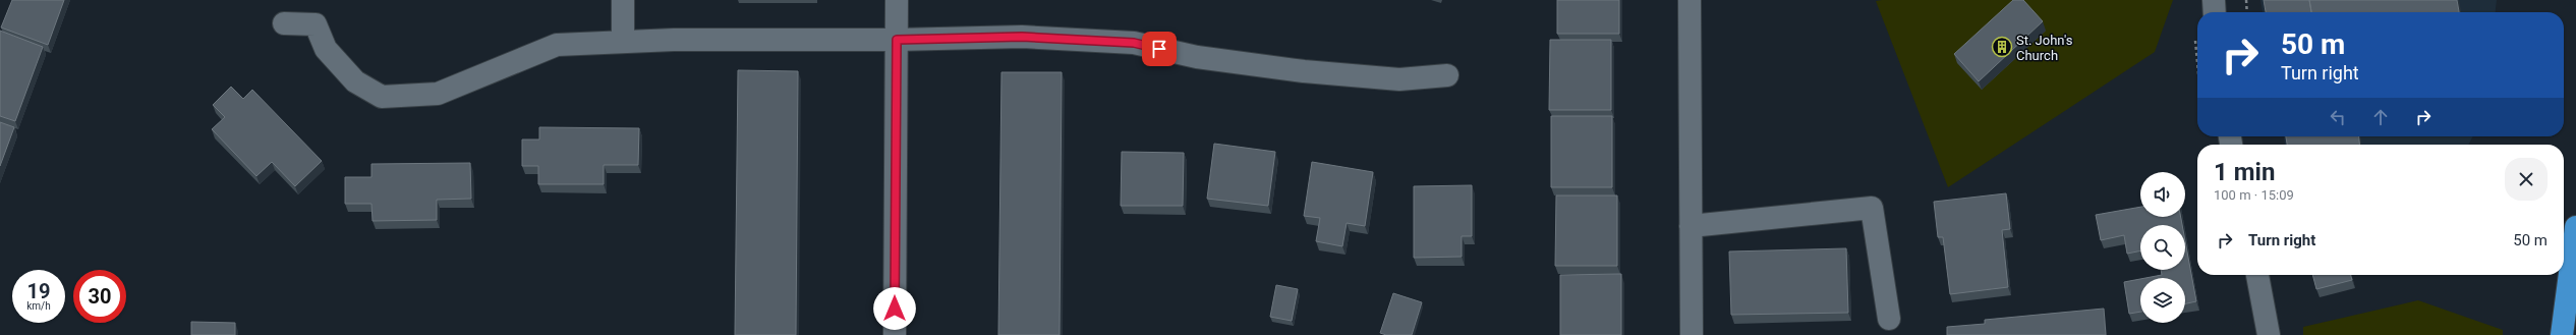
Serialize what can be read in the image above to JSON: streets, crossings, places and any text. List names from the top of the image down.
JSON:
{
  "places": {
    "building": ["St. John's Church"]
  },
  "page": {
    "turn": ["50 m", "Turn right"],
    "heading": ["1 min", "100 m · 15:09"],
    "list": [
      {
        "name": "Turn right",
        "value": "50 m"
      }
    ],
    "speed": "19 km/h",
    "limit": "30"
  }
}
